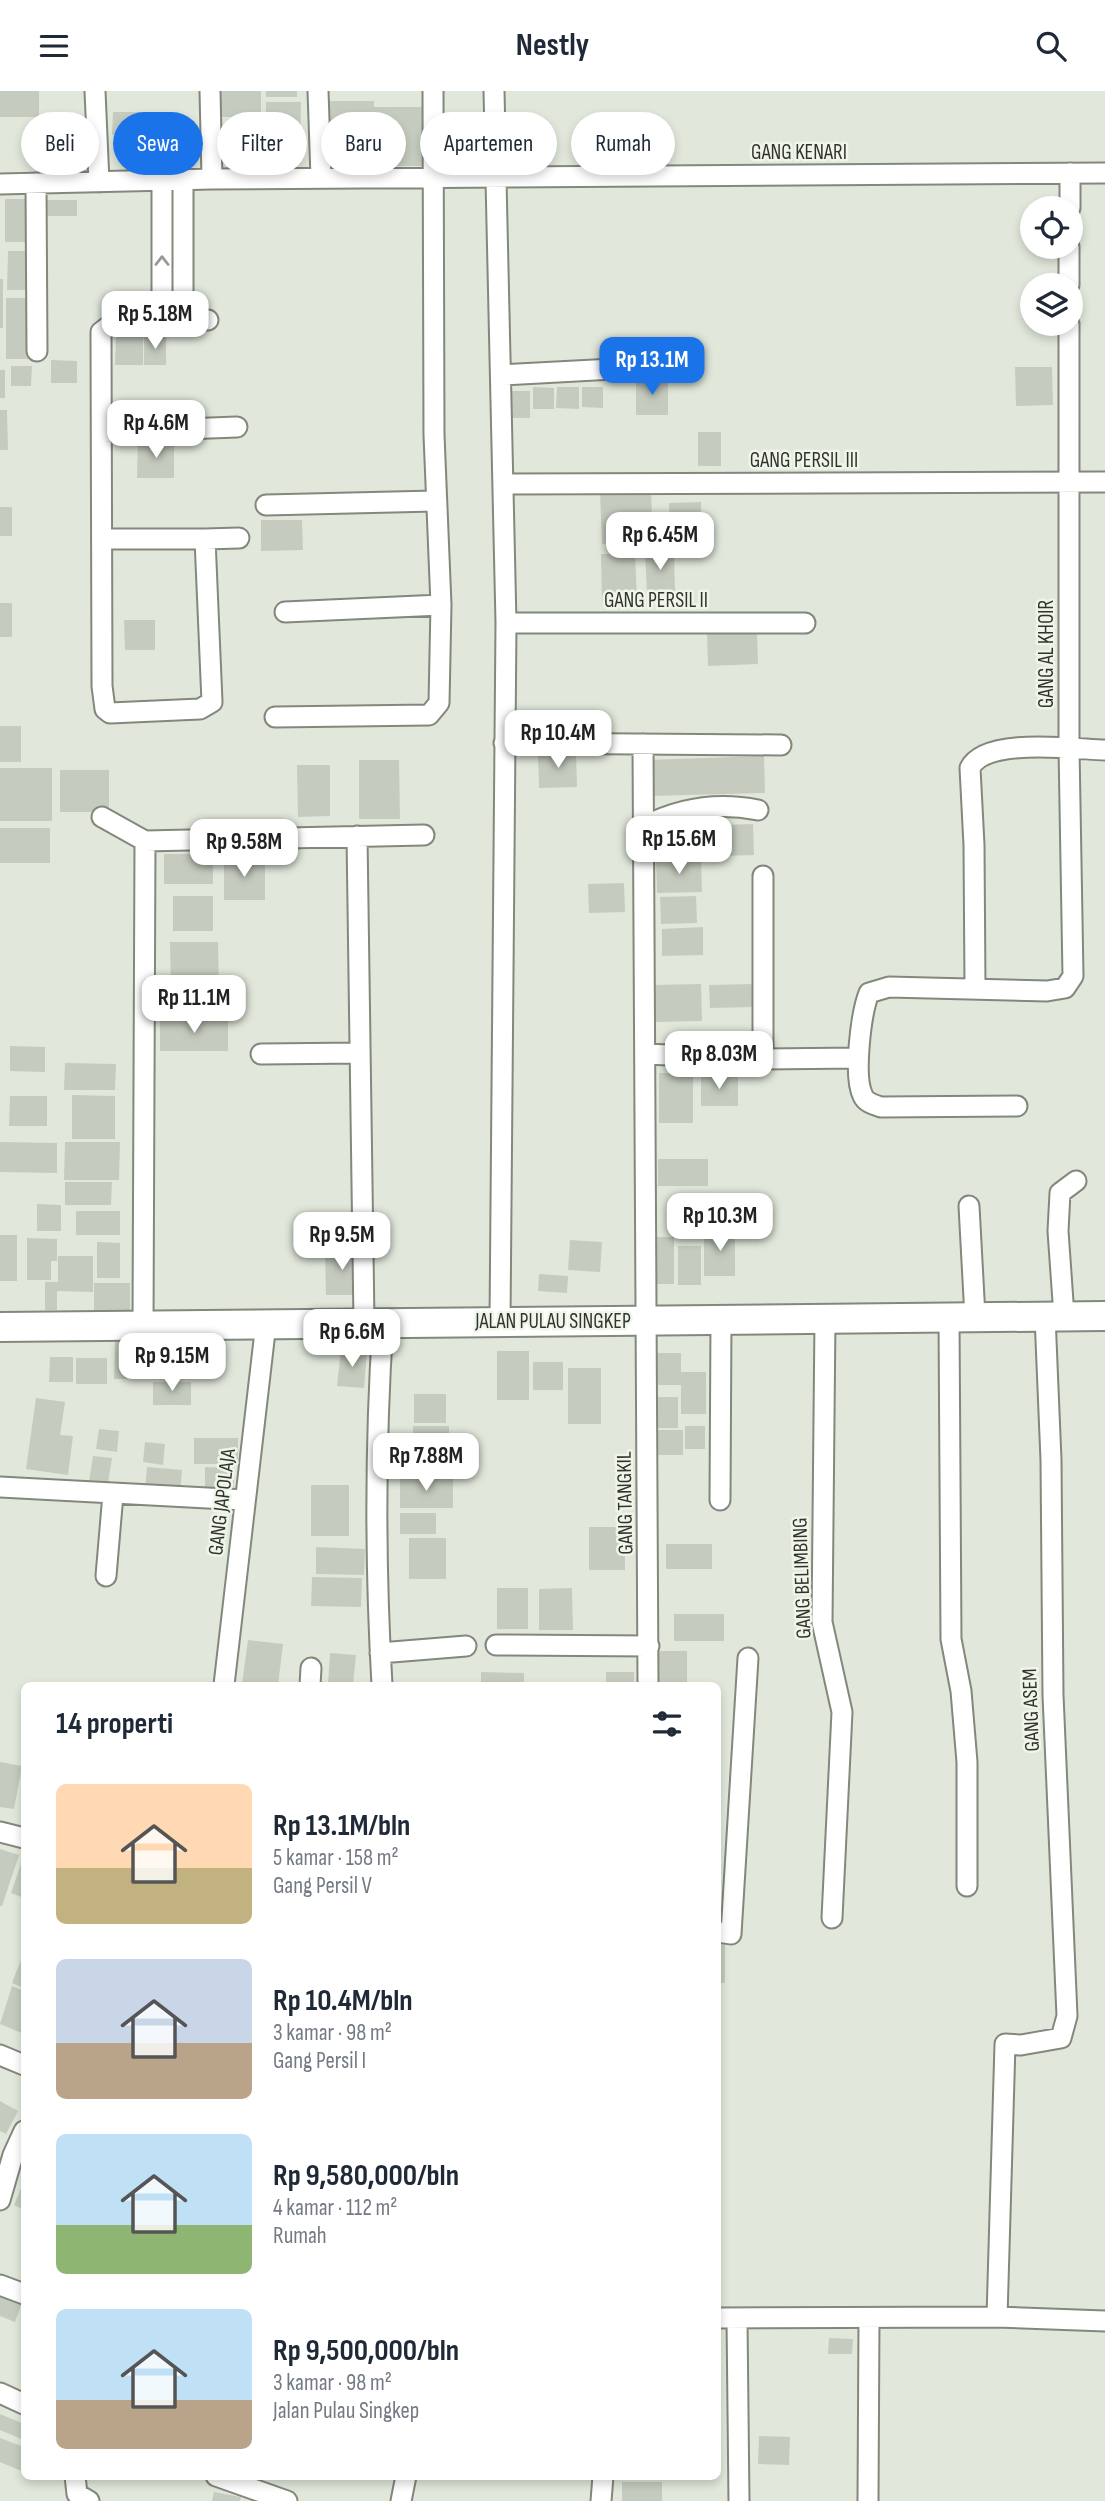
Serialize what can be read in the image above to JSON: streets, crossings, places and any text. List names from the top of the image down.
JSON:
{
  "streets": {
    "street": [
      "GANG KENARI",
      "GANG PERSIL III",
      "GANG PERSIL II",
      "GANG AL KHOIR",
      "JALAN PULAU SINGKEP",
      "GANG JAPOLAJA",
      "GANG TANGKIL",
      "GANG BELIMBING",
      "GANG ASEM"
    ]
  },
  "crossings": [
    ["GANG PERSIL III", "GANG AL KHOIR"],
    ["JALAN PULAU SINGKEP", "GANG JAPOLAJA"],
    ["JALAN PULAU SINGKEP", "GANG TANGKIL"],
    ["JALAN PULAU SINGKEP", "GANG BELIMBING"],
    ["JALAN PULAU SINGKEP", "GANG ASEM"]
  ],
  "page": {
    "header": "Nestly",
    "chip": [
      "Beli",
      "Sewa",
      "Filter",
      "Baru",
      "Apartemen",
      "Rumah"
    ],
    "price": [
      "Rp 5.18M",
      "Rp 13.1M",
      "Rp 4.6M",
      "Rp 6.45M",
      "Rp 10.4M",
      "Rp 15.6M",
      "Rp 9.58M",
      "Rp 11.1M",
      "Rp 8.03M",
      "Rp 10.3M",
      "Rp 9.5M",
      "Rp 6.6M",
      "Rp 9.15M",
      "Rp 7.88M"
    ],
    "heading": "14 properti",
    "list": [
      {
        "name": "Rp 13.1M/bln",
        "note": "5 kamar · 158 m² · Gang Persil V"
      },
      {
        "name": "Rp 10.4M/bln",
        "note": "3 kamar · 98 m² · Gang Persil I"
      },
      {
        "name": "Rp 9,580,000/bln",
        "note": "4 kamar · 112 m² · Rumah"
      },
      {
        "name": "Rp 9,500,000/bln",
        "note": "3 kamar · 98 m² · Jalan Pulau Singkep"
      }
    ]
  }
}
